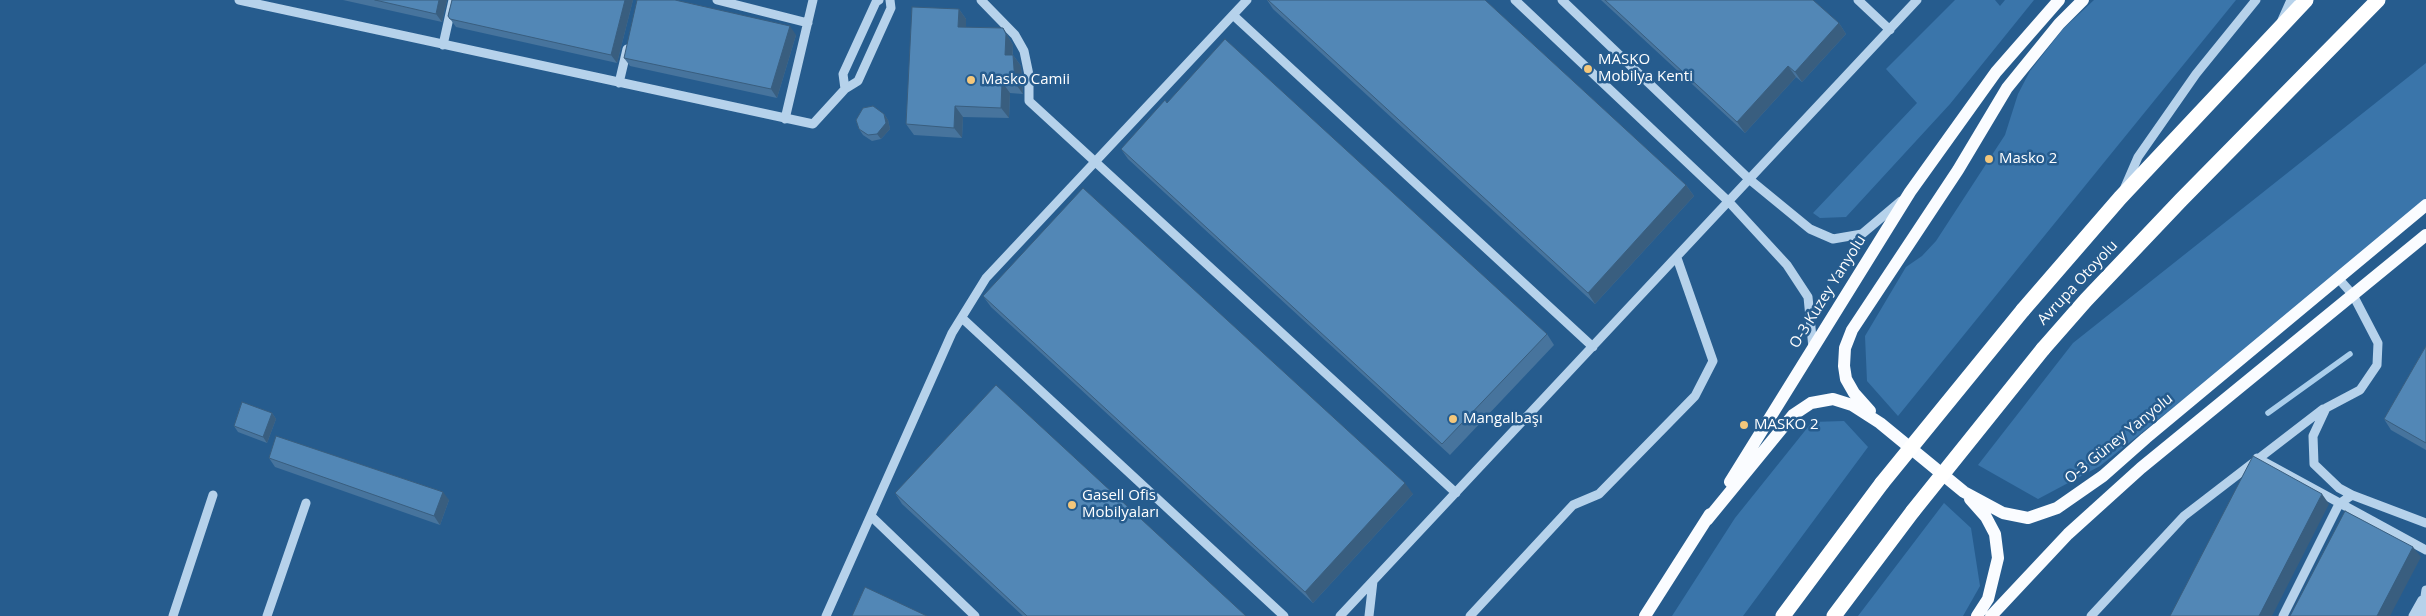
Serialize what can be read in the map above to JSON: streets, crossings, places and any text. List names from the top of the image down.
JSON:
{
  "streets": {
    "highway": ["Avrupa Otoyolu"],
    "main road": ["O-3 Kuzey Yanyolu", "O-3 Güney Yanyolu"]
  },
  "places": [
    "MASKO Mobilya Kenti",
    "Masko Camii",
    "Masko 2",
    "Mangalbaşı",
    "MASKO 2",
    "Gasell Ofis Mobilyaları"
  ]
}
